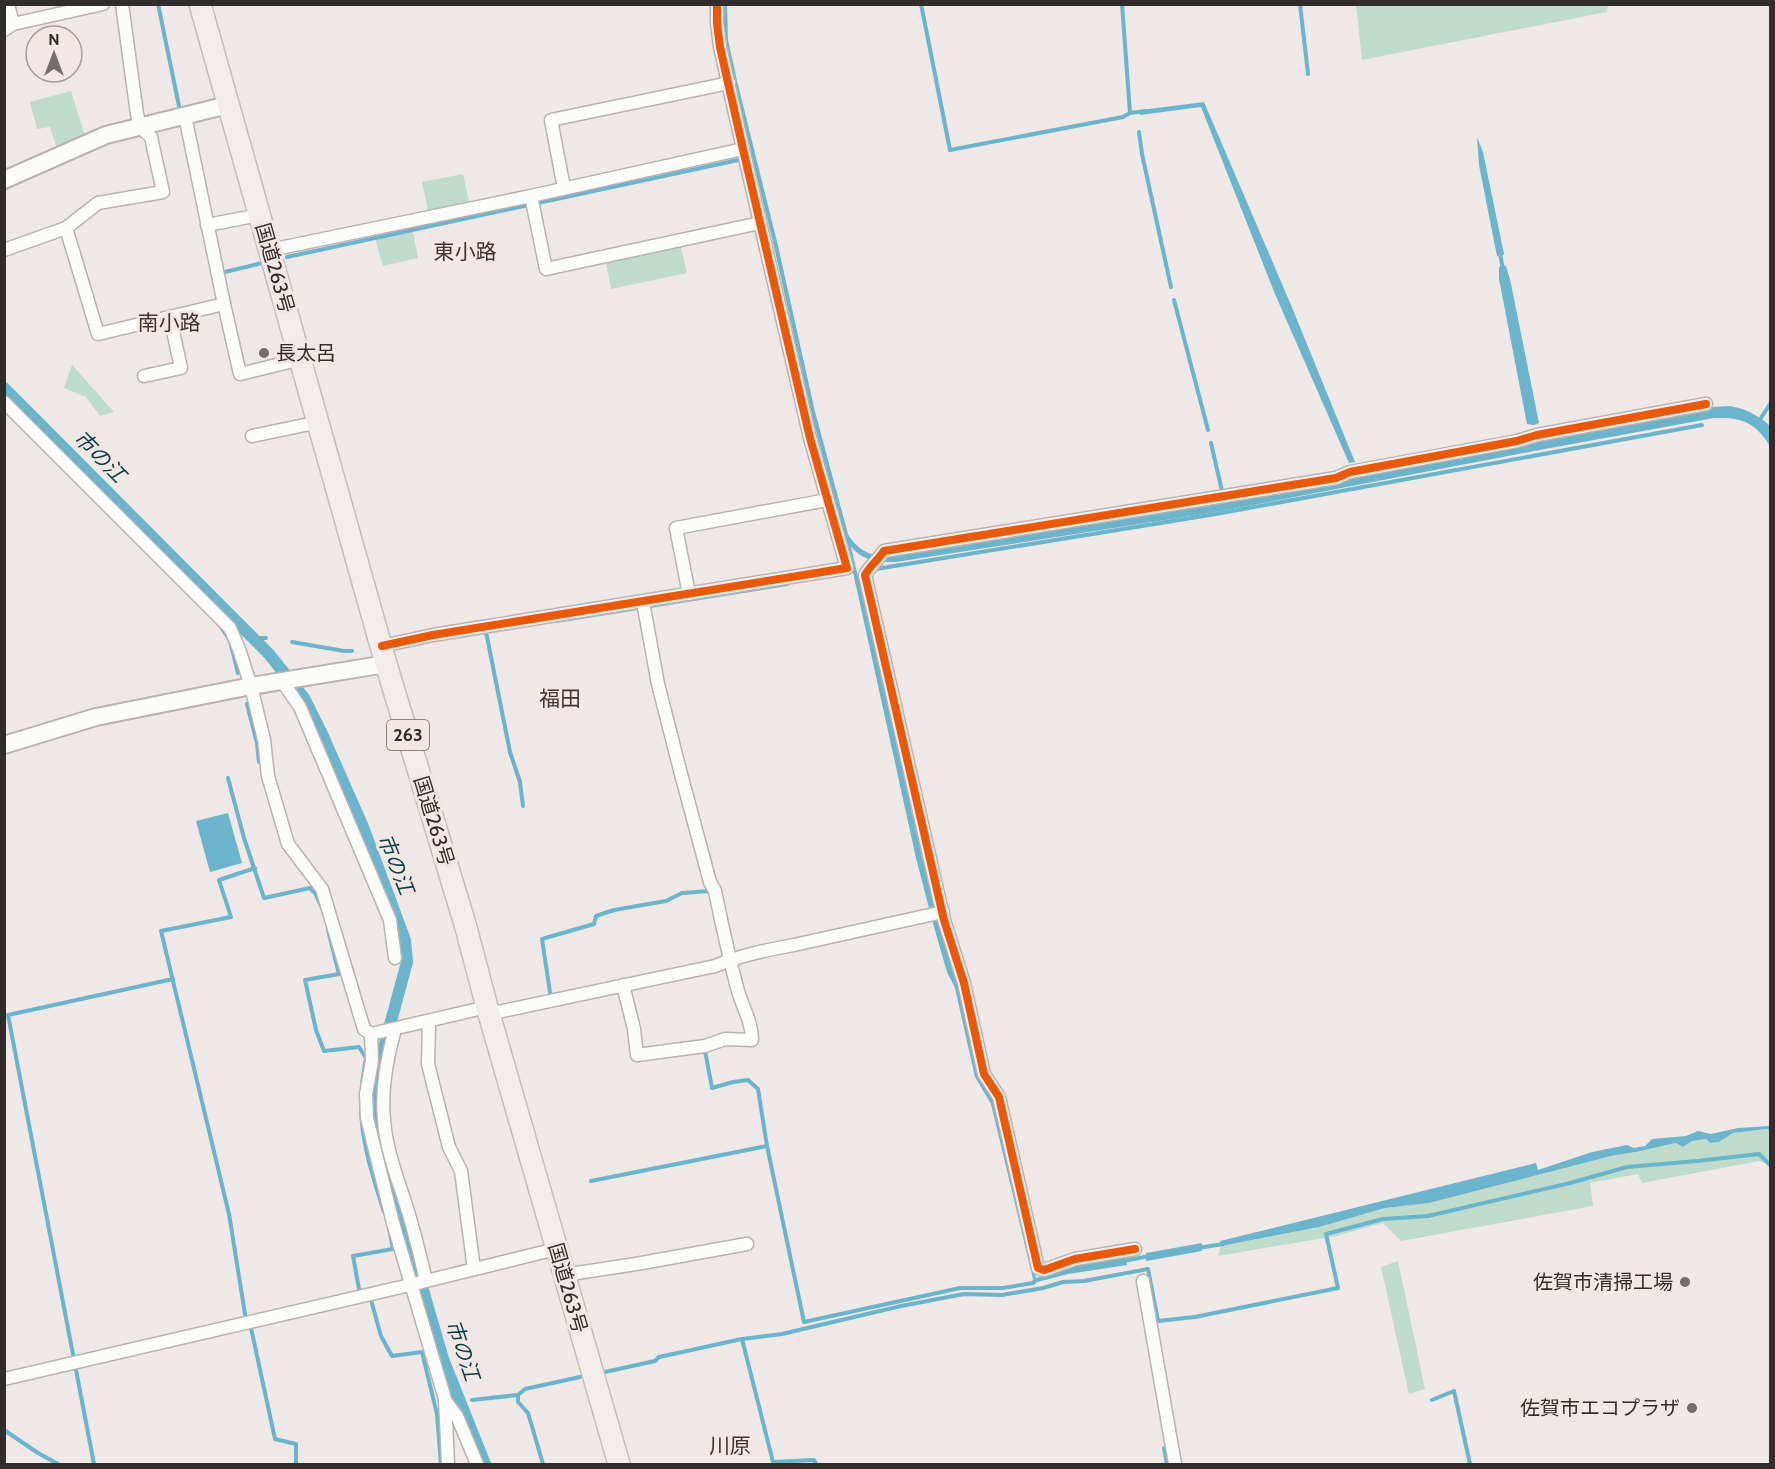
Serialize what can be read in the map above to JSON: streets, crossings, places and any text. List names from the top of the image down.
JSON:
{
  "streets": {
    "highway": ["国道263号", "263"]
  },
  "districts": [
    "東小路",
    "南小路",
    "福田",
    "川原"
  ],
  "water": ["市の江"],
  "places": ["長太呂", "佐賀市清掃工場", "佐賀市エコプラザ"],
  "north": "top"
}
